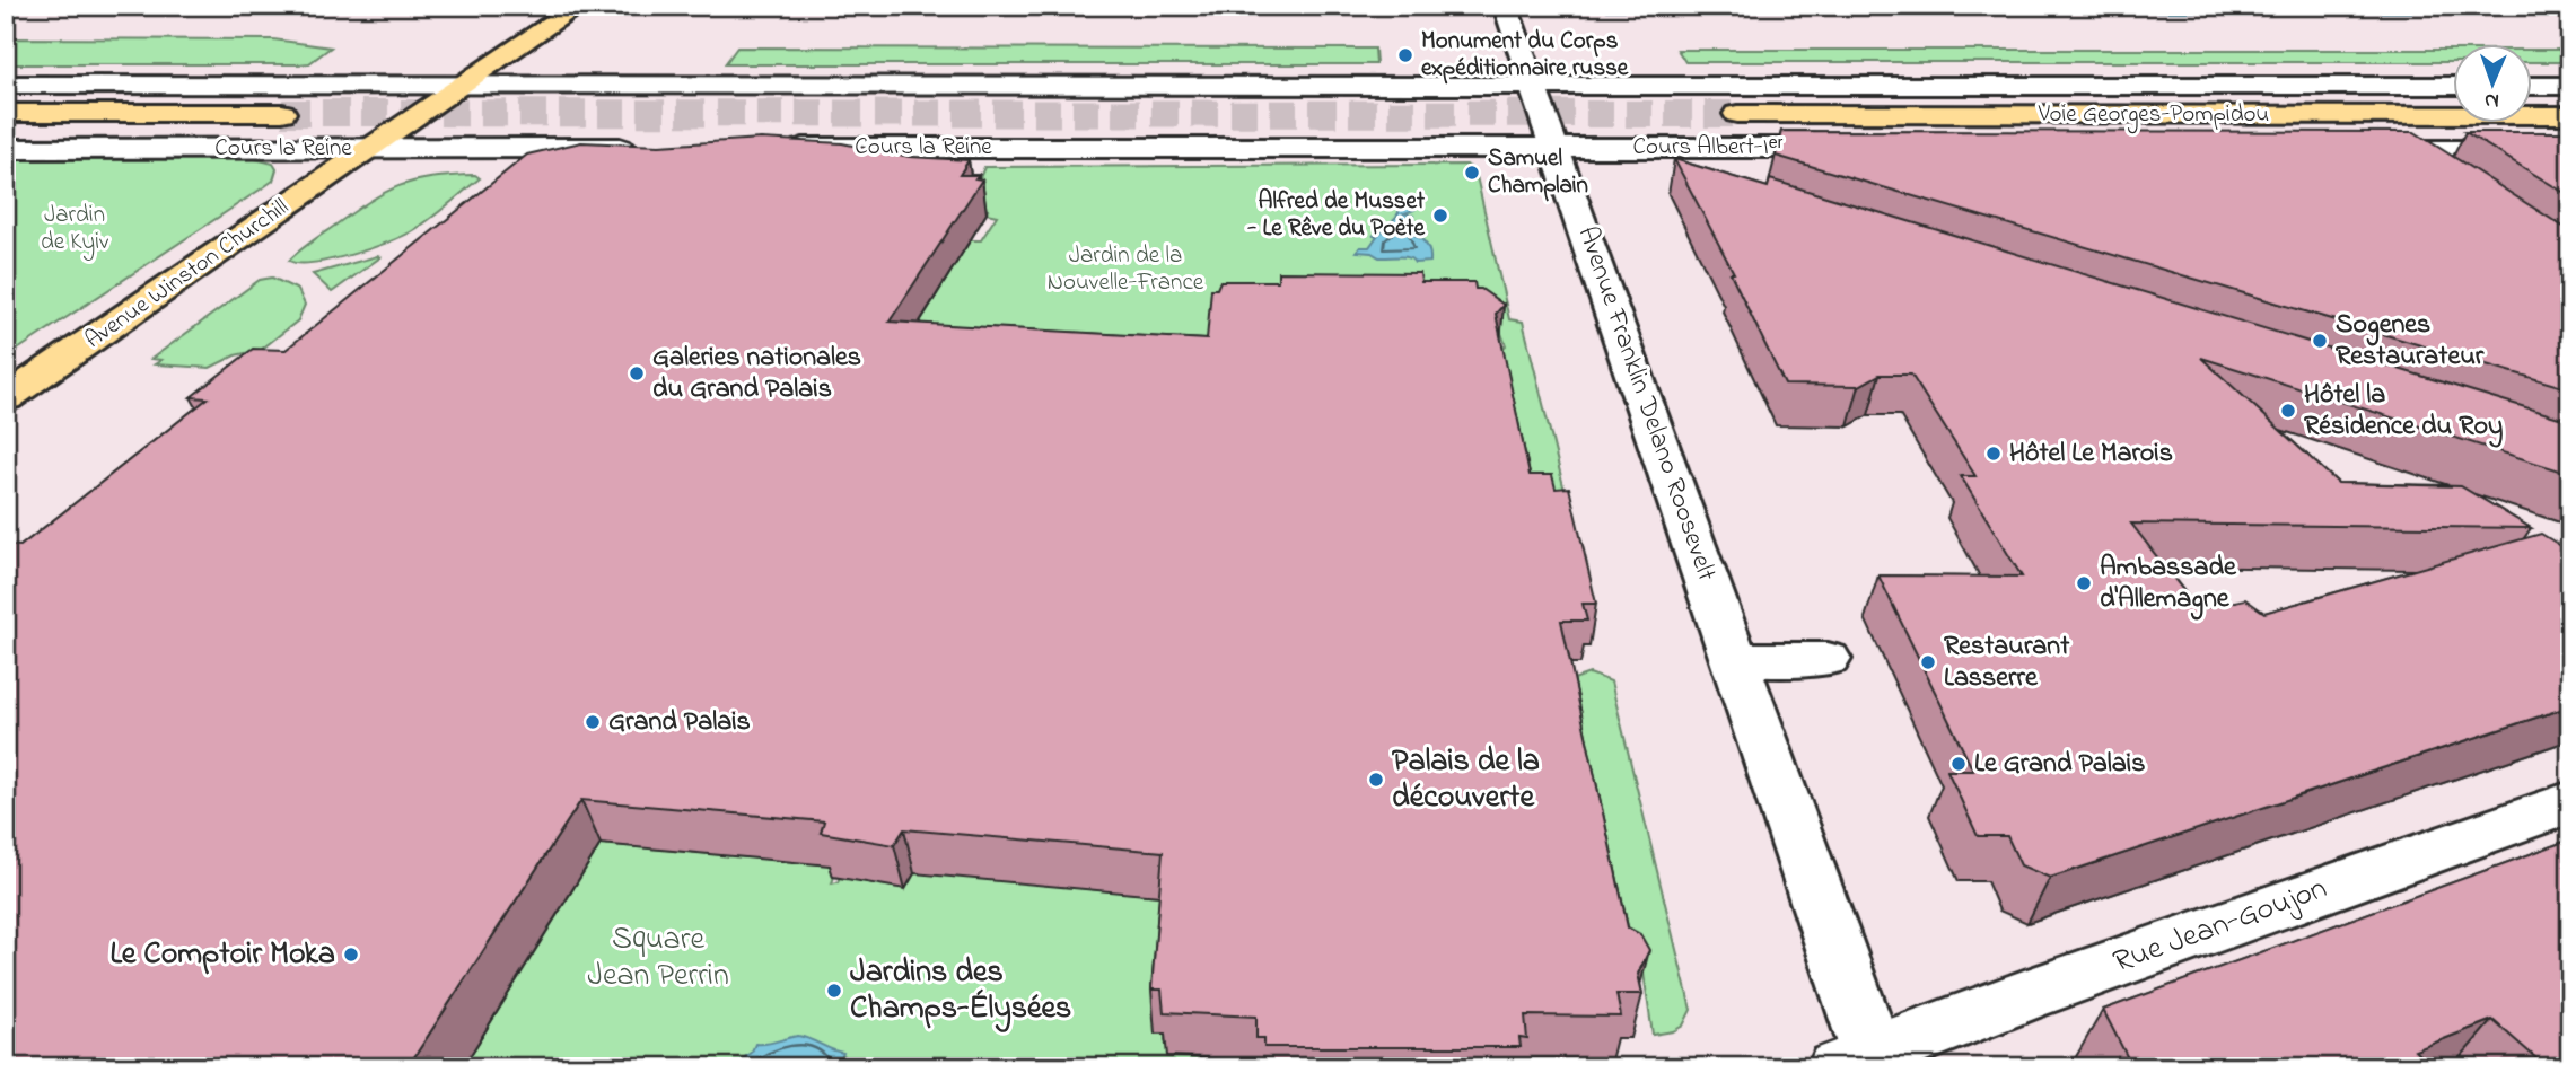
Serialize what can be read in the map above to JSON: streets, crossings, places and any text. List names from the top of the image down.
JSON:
{
  "streets": {
    "main road": ["Voie Georges-Pompidou", "Avenue Winston Churchill"],
    "street": [
      "Cours la Reine",
      "Cours Albert-Iᵉʳ",
      "Avenue Franklin Delano Roosevelt",
      "Rue Jean-Goujon"
    ]
  },
  "crossings": [
    ["Cours la Reine", "Cours Albert-Iᵉʳ"],
    ["Cours la Reine", "Avenue Winston Churchill"],
    ["Cours la Reine", "Avenue Franklin Delano Roosevelt"],
    ["Cours Albert-Iᵉʳ", "Avenue Franklin Delano Roosevelt"],
    ["Avenue Franklin Delano Roosevelt", "Rue Jean-Goujon"]
  ],
  "parks": ["Jardin de Kyiv", "Jardin de la Nouvelle-France", "Square Jean Perrin"],
  "places": [
    "Monument du Corps expéditionnaire russe",
    "Samuel Champlain",
    "Alfred de Musset - Le Rêve du Poète",
    "Sogenes Restaurateur",
    "Galeries nationales du Grand Palais",
    "Hôtel la Résidence du Roy",
    "Hôtel Le Marois",
    "Ambassade d'Allemagne",
    "Restaurant Lasserre",
    "Grand Palais",
    "Le Grand Palais",
    "Palais de la découverte",
    "Le Comptoir Moka",
    "Jardins des Champs-Élysées"
  ],
  "north": "bottom"
}
